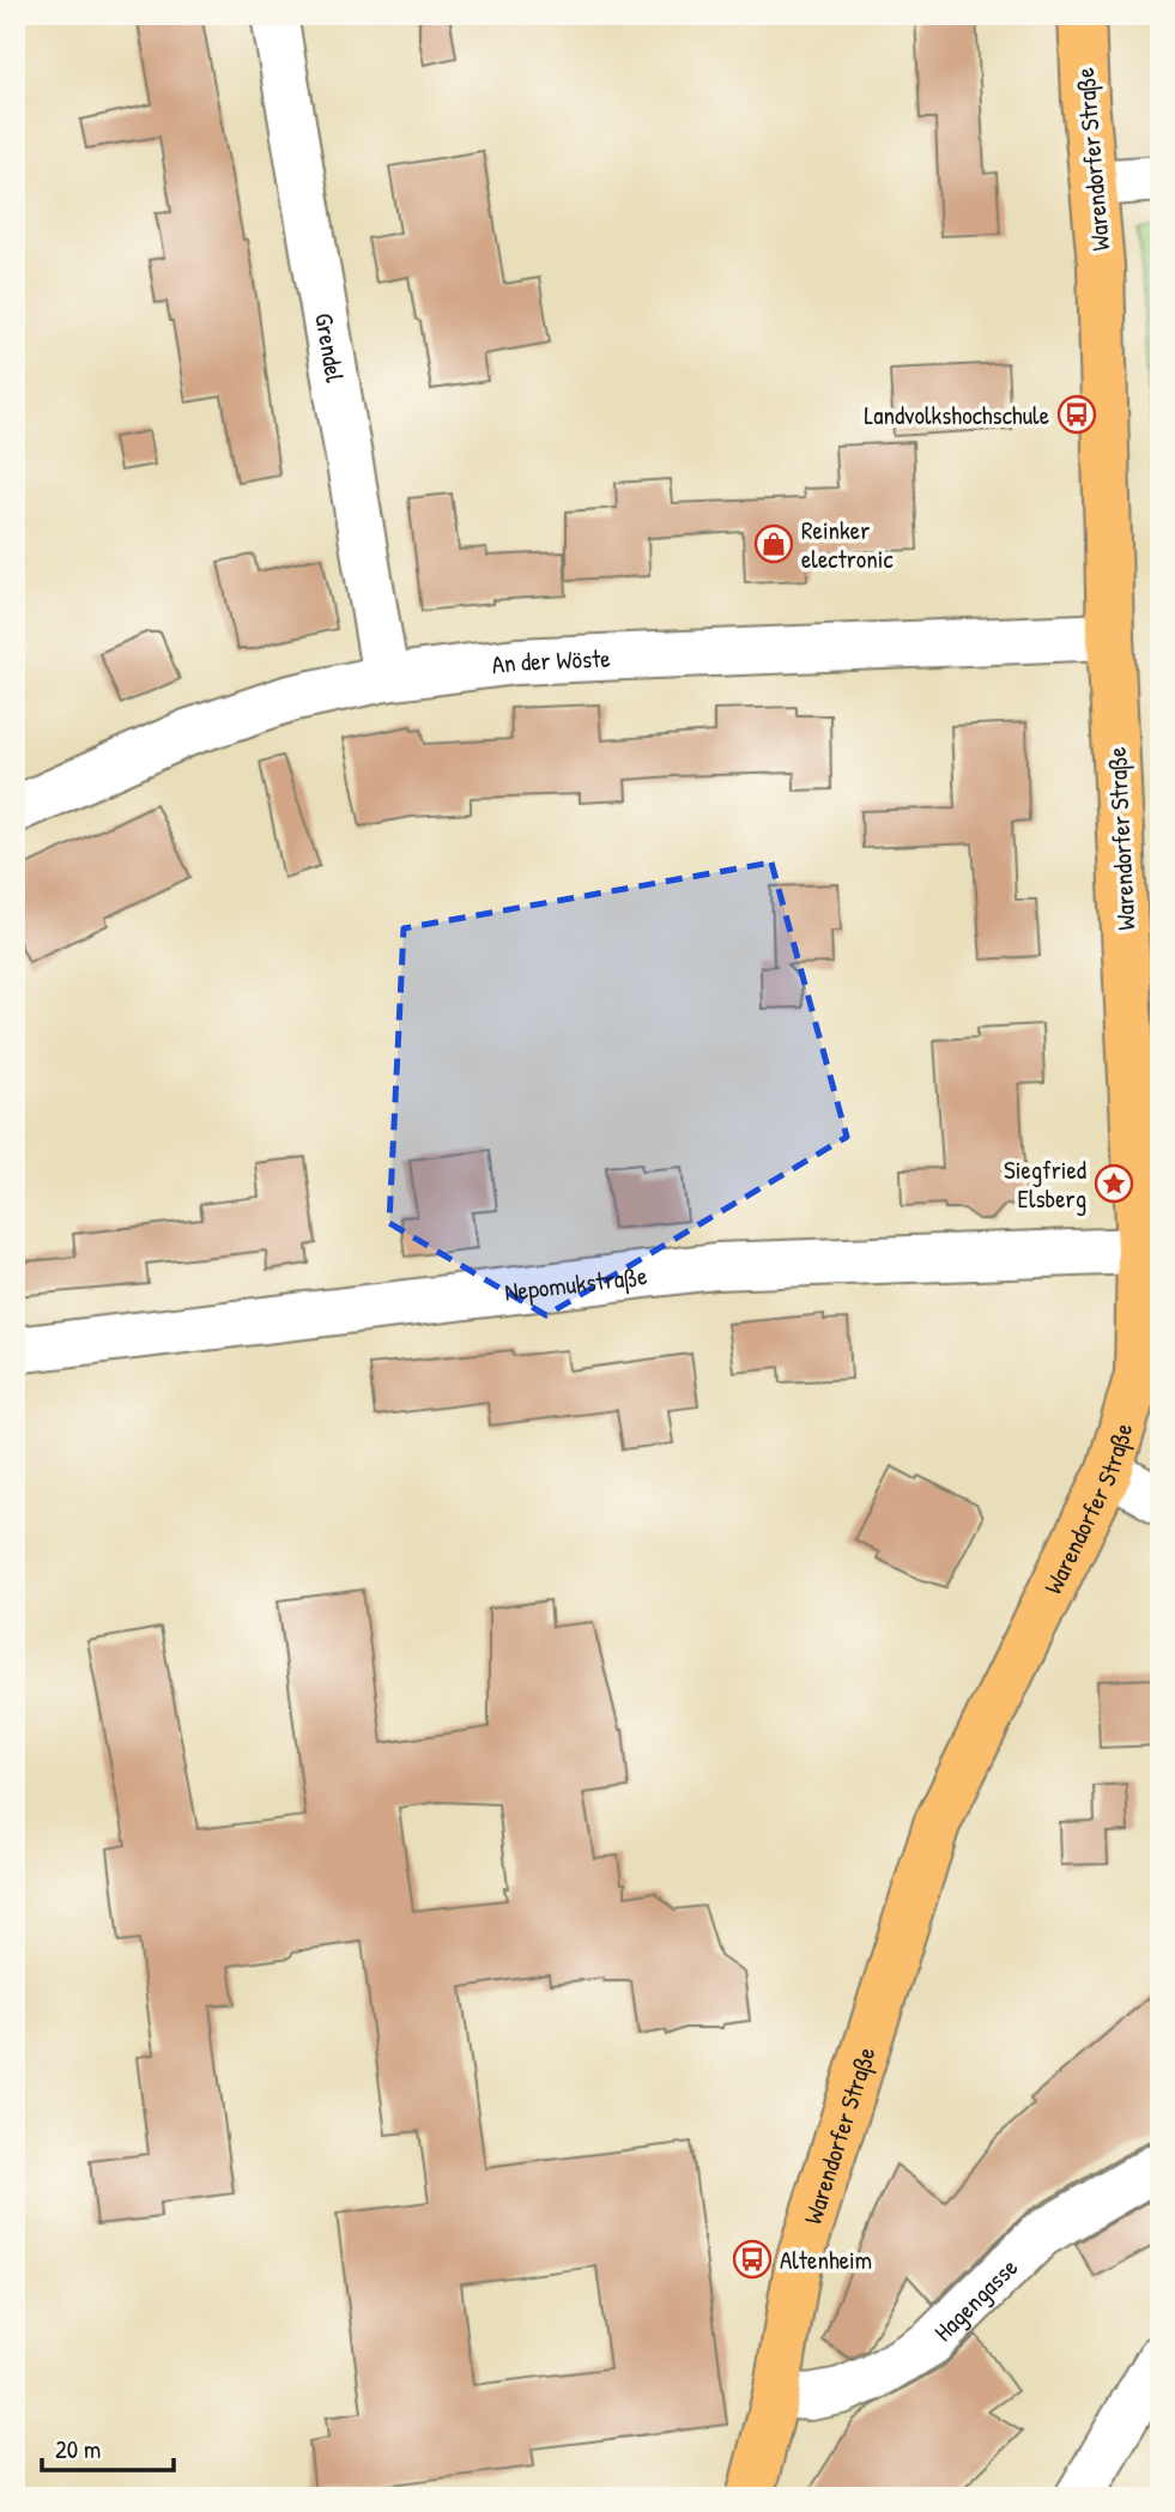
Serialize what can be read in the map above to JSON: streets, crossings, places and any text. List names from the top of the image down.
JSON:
{
  "streets": {
    "main road": ["Warendorfer Straße"],
    "street": [
      "Grendel",
      "An der Wöste",
      "Nepomukstraße",
      "Hagengasse"
    ]
  },
  "crossings": [
    ["Warendorfer Straße", "An der Wöste"],
    ["Warendorfer Straße", "Nepomukstraße"],
    ["Warendorfer Straße", "Hagengasse"],
    ["Grendel", "An der Wöste"]
  ],
  "places": {
    "bus stop": ["Landvolkshochschule", "Altenheim"],
    "shop": ["Reinker electronic"],
    "place": ["Siegfried Elsberg"]
  },
  "scale_bar": "20 m"
}
